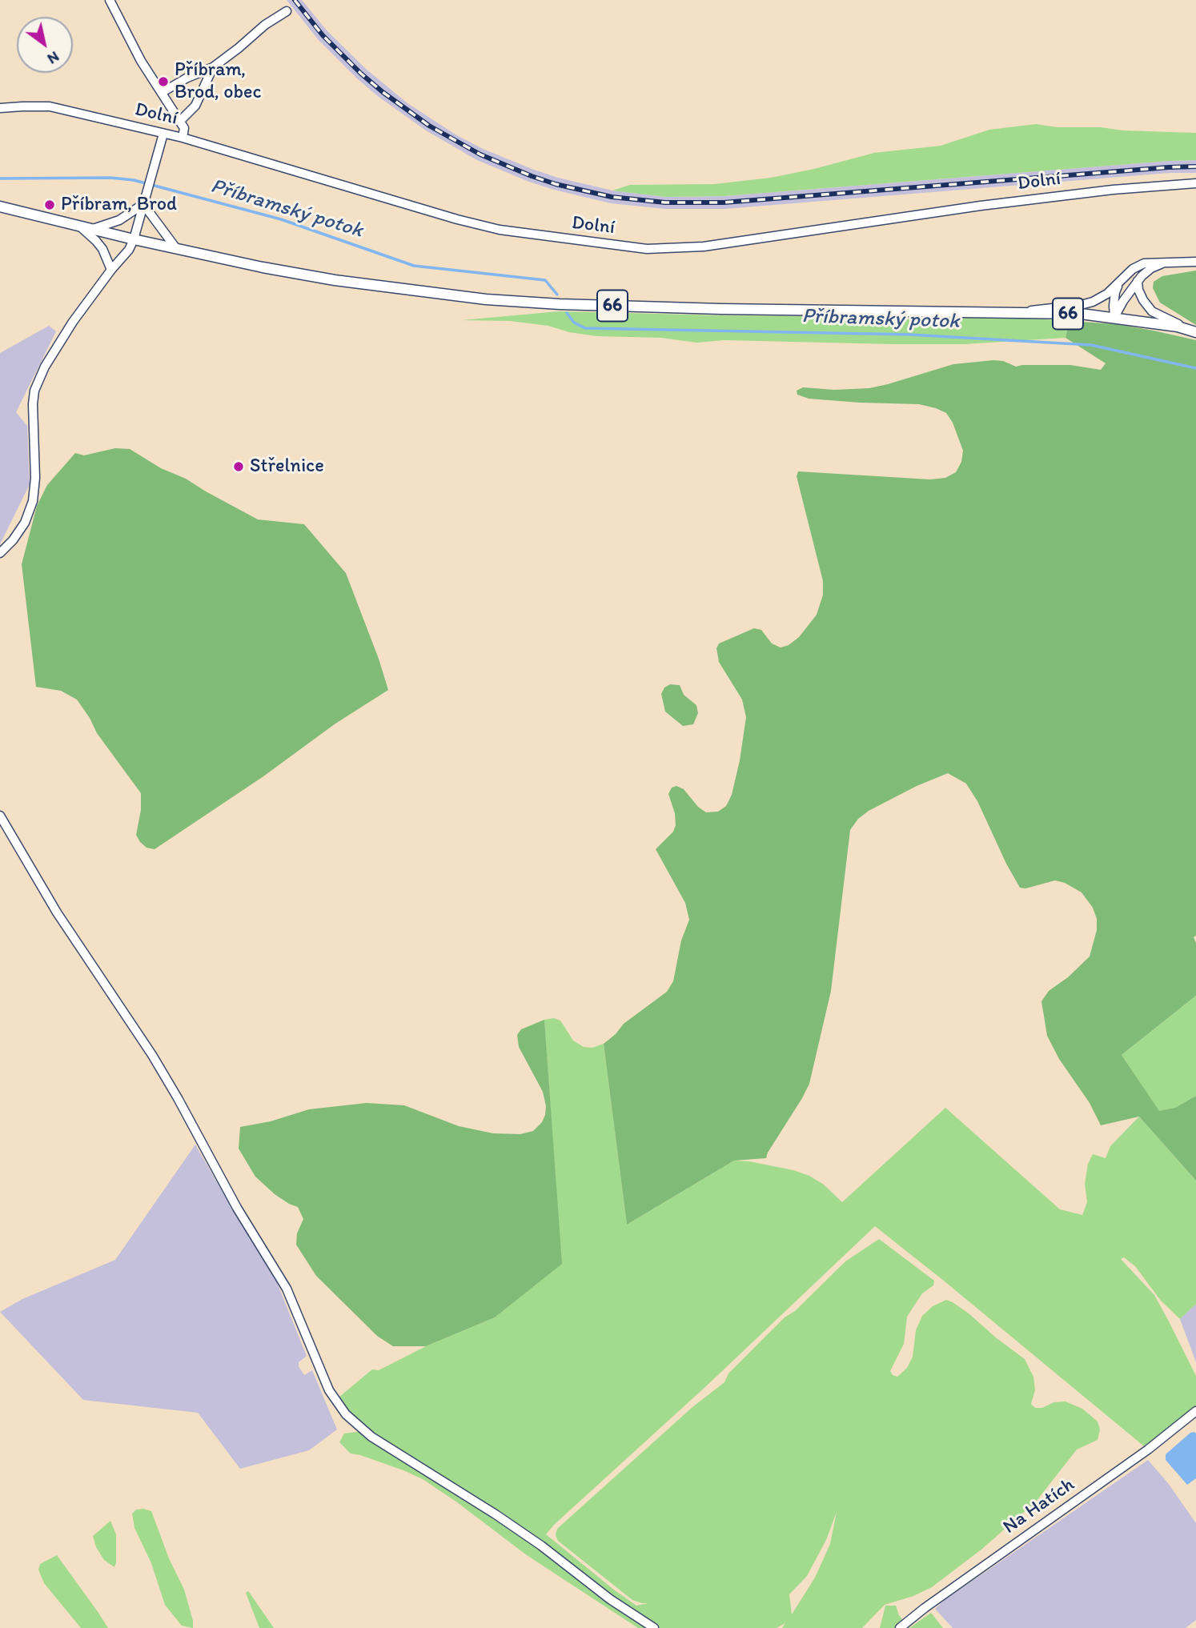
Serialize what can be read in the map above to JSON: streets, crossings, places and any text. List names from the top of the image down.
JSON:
{
  "streets": {
    "main road": ["66"],
    "street": ["Dolní", "Na Hatích"]
  },
  "water": ["Příbramský potok"],
  "places": ["Příbram, Brod, obec", "Příbram, Brod", "Střelnice"],
  "north": "bottom right"
}
